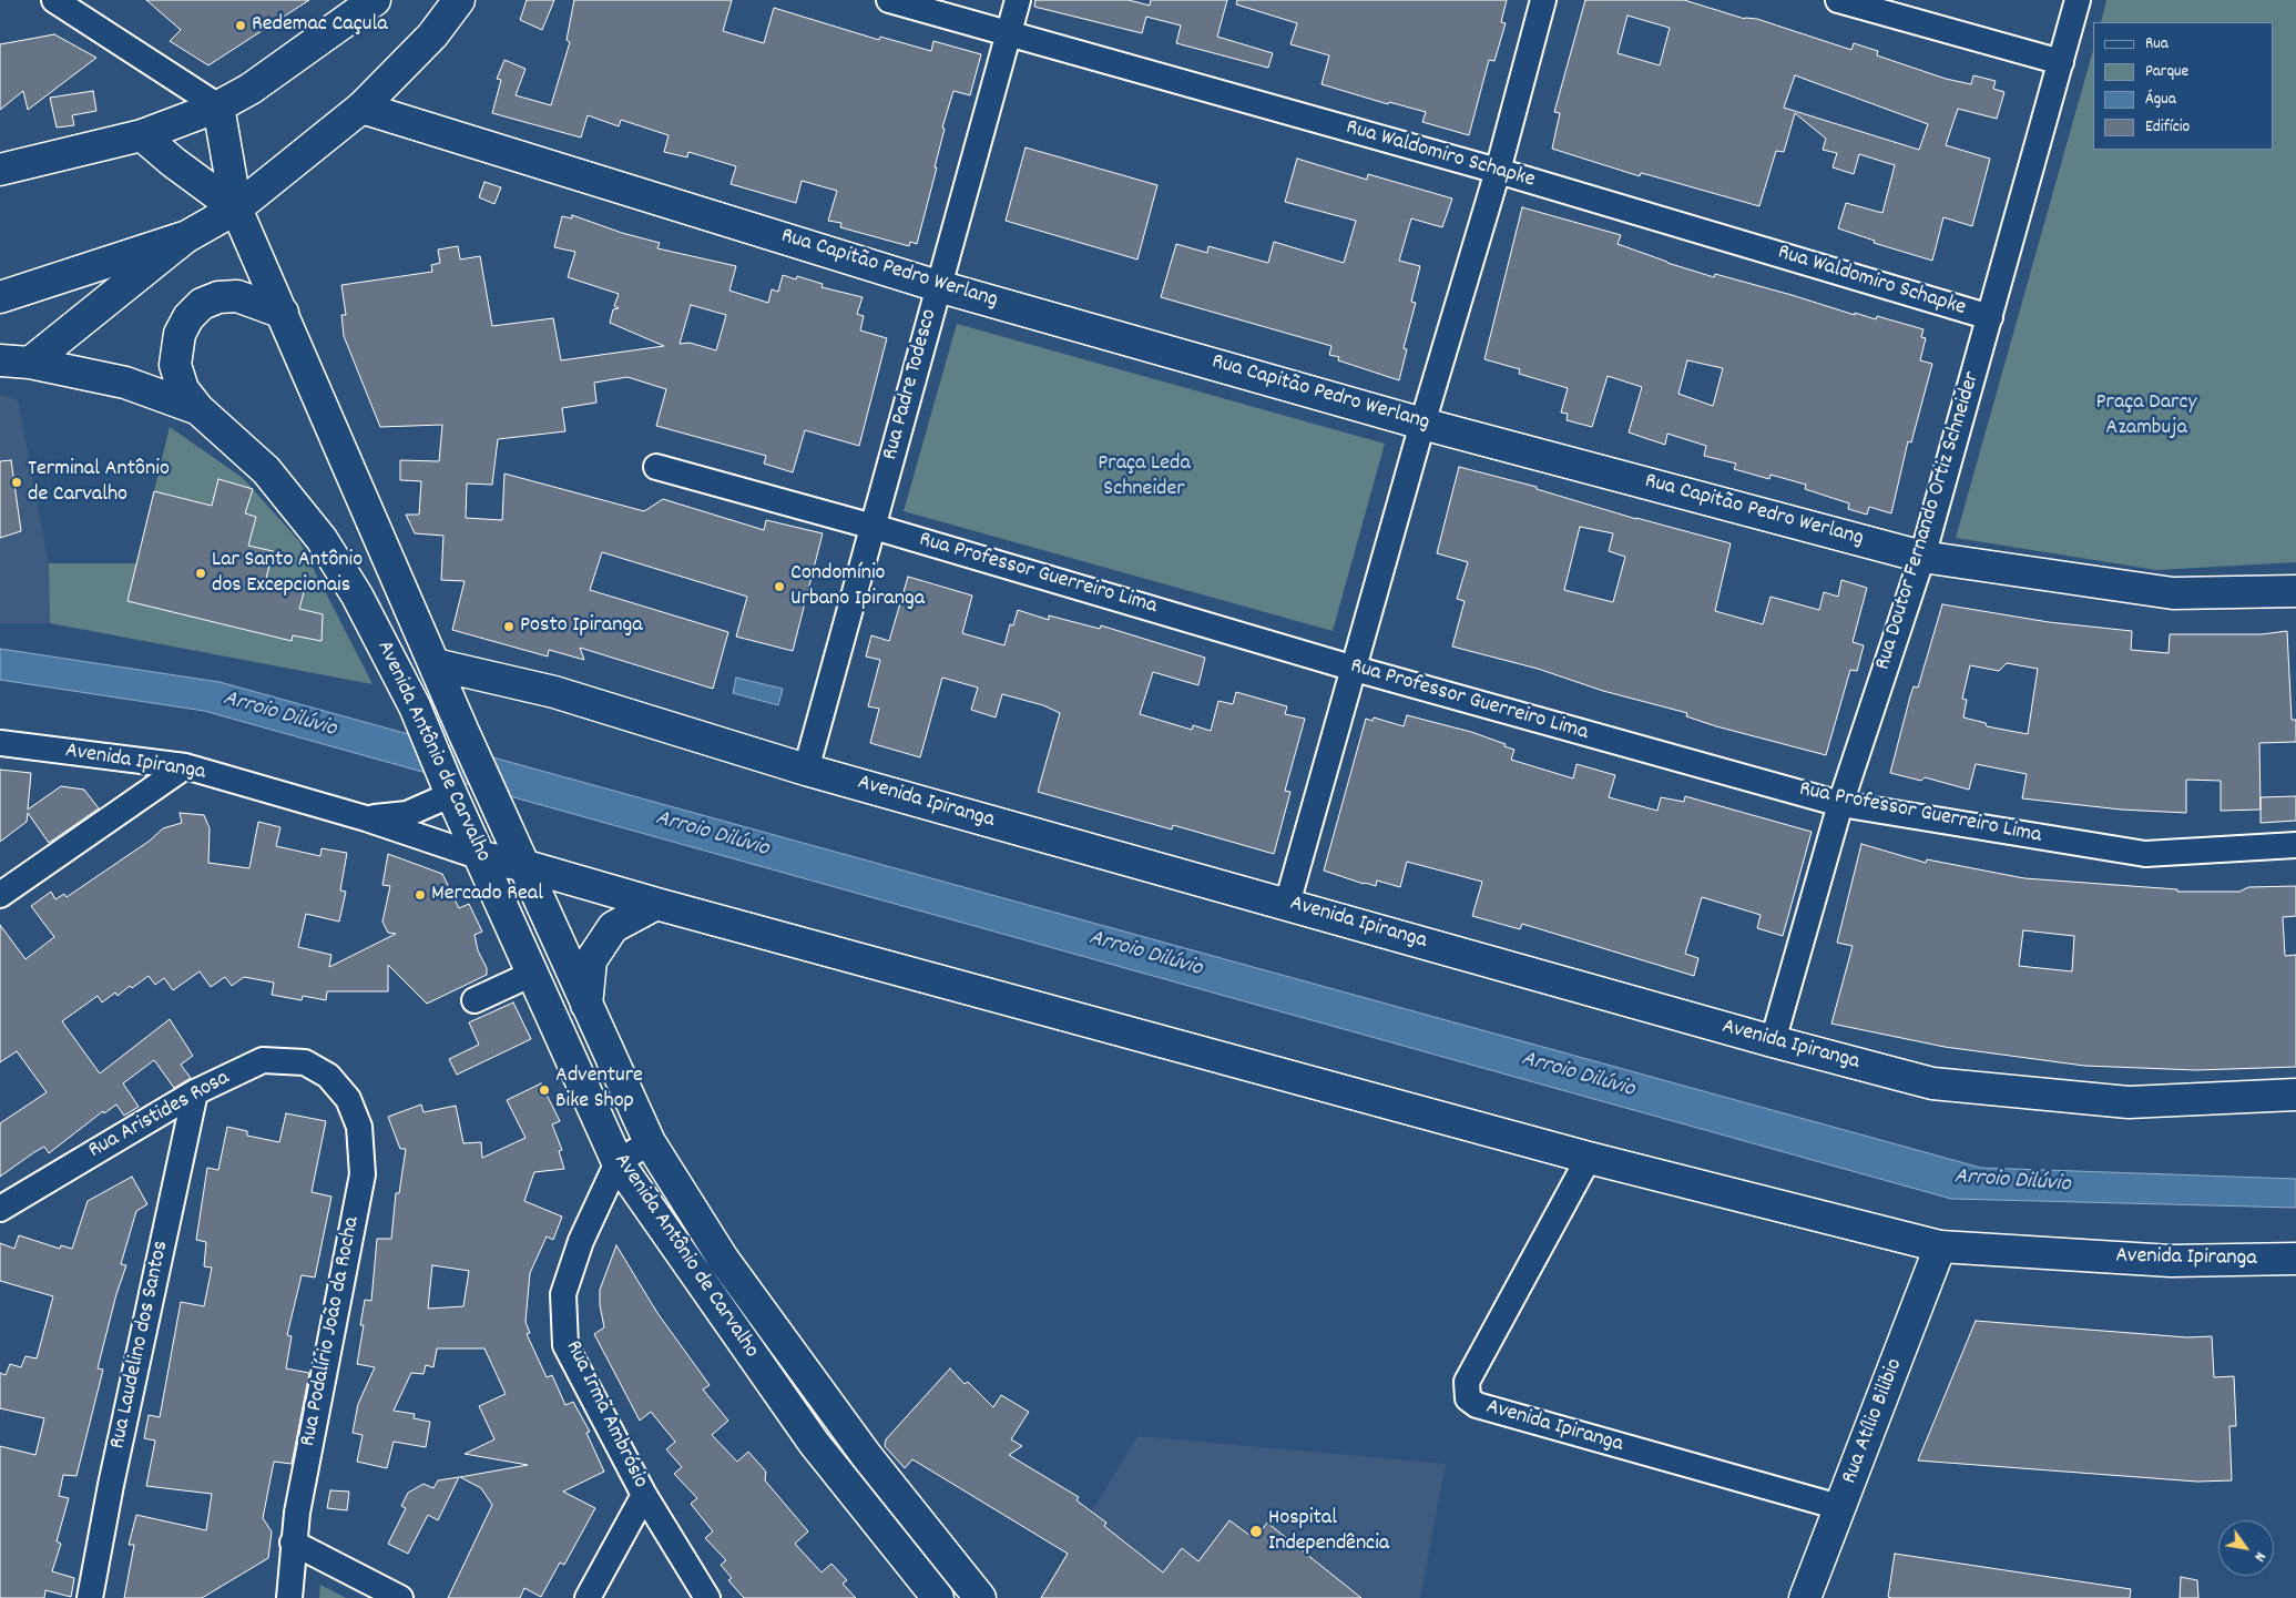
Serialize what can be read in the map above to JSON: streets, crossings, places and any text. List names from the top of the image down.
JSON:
{
  "streets": {
    "main road": [
      "Rua Capitão Pedro Werlang",
      "Avenida Antônio de Carvalho",
      "Avenida Ipiranga",
      "Rua Atílio Bilibio"
    ],
    "street": [
      "Rua Waldomiro Schapke",
      "Rua Padre Todesco",
      "Rua Doutor Fernando Ortiz Schneider",
      "Rua Professor Guerreiro Lima",
      "Rua Aristides Rosa",
      "Rua Podalírio João da Rocha",
      "Rua Laudelino dos Santos",
      "Rua Irmã Ambrósio"
    ]
  },
  "crossings": [
    ["Rua Waldomiro Schapke", "Rua Padre Todesco"],
    ["Rua Waldomiro Schapke", "Rua Doutor Fernando Ortiz Schneider"],
    ["Rua Capitão Pedro Werlang", "Rua Padre Todesco"],
    ["Rua Capitão Pedro Werlang", "Rua Doutor Fernando Ortiz Schneider"],
    ["Rua Padre Todesco", "Rua Professor Guerreiro Lima"],
    ["Rua Padre Todesco", "Avenida Ipiranga"],
    ["Rua Doutor Fernando Ortiz Schneider", "Rua Professor Guerreiro Lima"],
    ["Rua Doutor Fernando Ortiz Schneider", "Avenida Ipiranga"],
    ["Avenida Antônio de Carvalho", "Avenida Ipiranga"],
    ["Avenida Antônio de Carvalho", "Rua Irmã Ambrósio"],
    ["Avenida Ipiranga", "Rua Atílio Bilibio"],
    ["Rua Aristides Rosa", "Rua Podalírio João da Rocha"],
    ["Rua Aristides Rosa", "Rua Laudelino dos Santos"]
  ],
  "water": ["Arroio Dilúvio"],
  "parks": ["Praça Darcy Azambuja", "Praça Leda Schneider"],
  "places": [
    "Redemac Caçula",
    "Terminal Antônio de Carvalho",
    "Lar Santo Antônio dos Excepcionais",
    "Condomínio Urbano Ipiranga",
    "Posto Ipiranga",
    "Mercado Real",
    "Adventure Bike Shop",
    "Hospital Independência"
  ],
  "legend": [
    "Rua",
    "Parque",
    "Água",
    "Edifício"
  ],
  "north": "bottom right"
}
